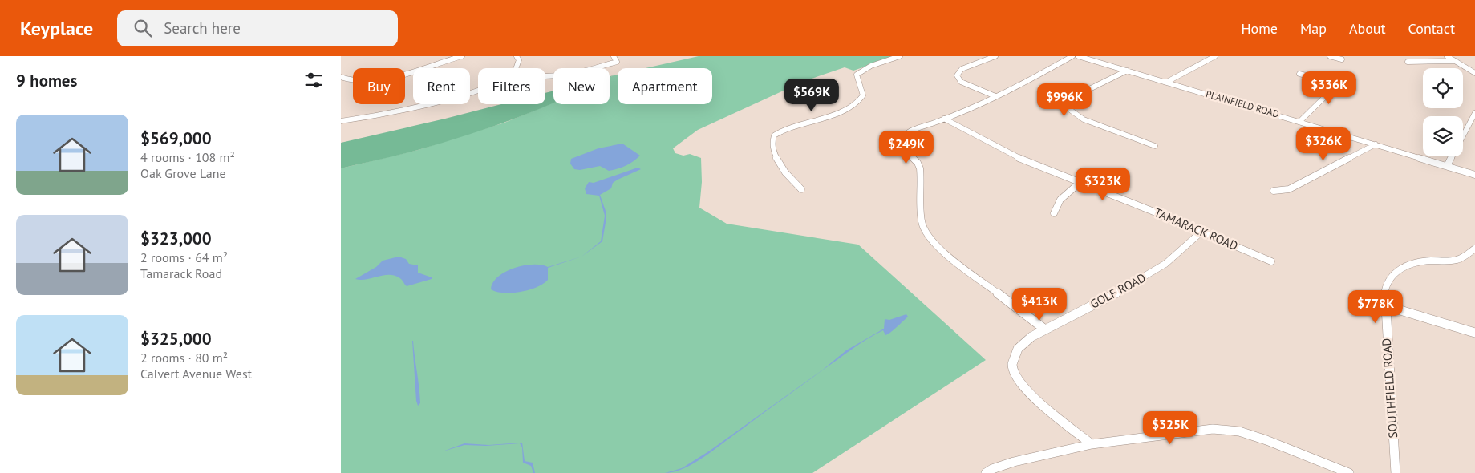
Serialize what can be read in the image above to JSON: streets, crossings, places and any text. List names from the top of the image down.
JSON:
{
  "streets": {
    "street": [
      "PLAINFIELD ROAD",
      "TAMARACK ROAD",
      "GOLF ROAD",
      "SOUTHFIELD ROAD"
    ]
  },
  "crossings": [
    ["TAMARACK ROAD", "GOLF ROAD"]
  ],
  "page": {
    "header": "Keyplace",
    "search": "Search here",
    "nav": [
      "Home",
      "Map",
      "About",
      "Contact"
    ],
    "heading": "9 homes",
    "chip": [
      "Buy",
      "Rent",
      "Filters",
      "New",
      "Apartment"
    ],
    "price": [
      "$336K",
      "$569K",
      "$996K",
      "$326K",
      "$249K",
      "$323K",
      "$413K",
      "$778K",
      "$325K"
    ],
    "list": [
      {
        "name": "$569,000",
        "note": "4 rooms · 108 m² · Oak Grove Lane"
      },
      {
        "name": "$323,000",
        "note": "2 rooms · 64 m² · Tamarack Road"
      },
      {
        "name": "$325,000",
        "note": "2 rooms · 80 m² · Calvert Avenue West"
      }
    ]
  }
}
